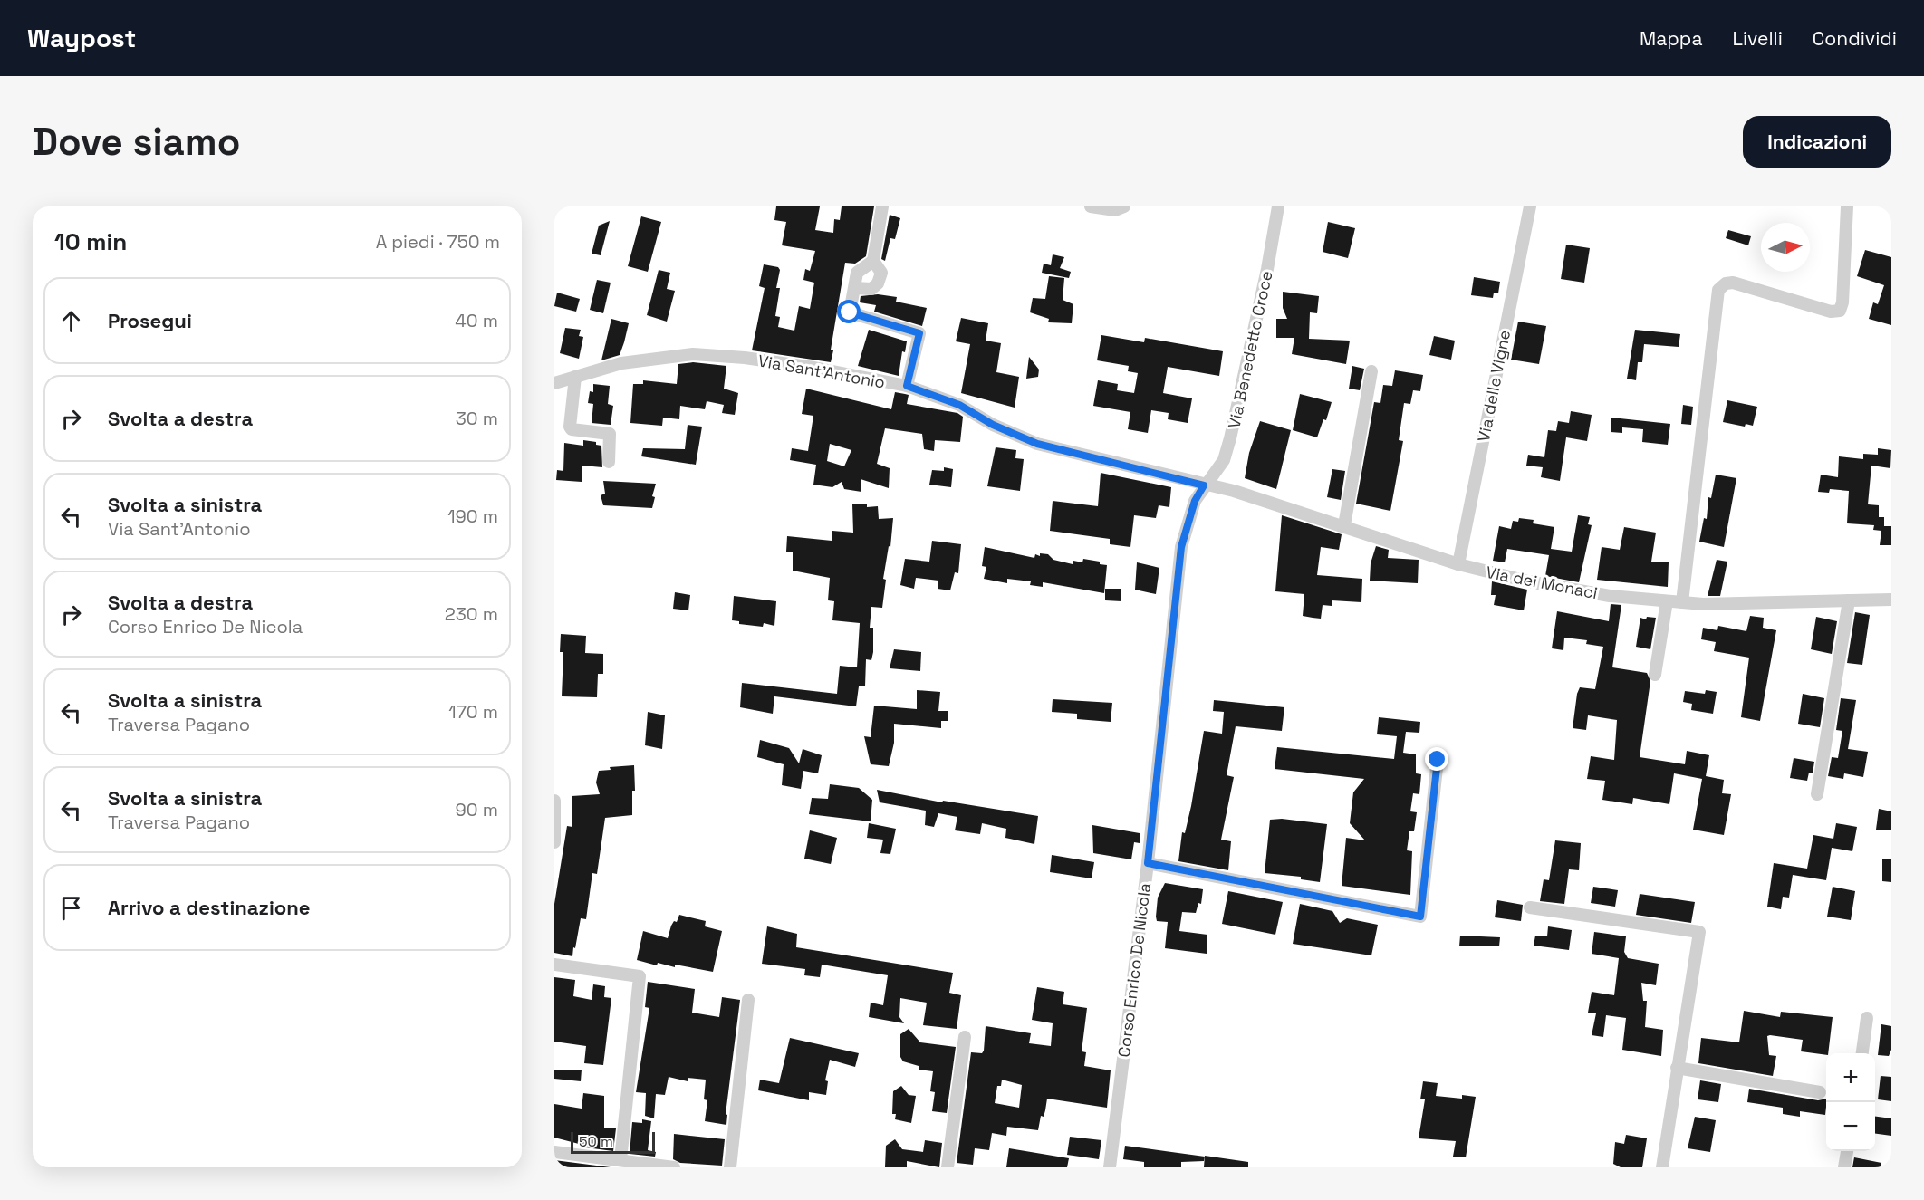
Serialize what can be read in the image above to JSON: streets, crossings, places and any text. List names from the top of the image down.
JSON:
{
  "streets": {
    "street": [
      "Via Benedetto Croce",
      "Via Sant'Antonio",
      "Via delle Vigne",
      "Via dei Monaci",
      "Corso Enrico De Nicola"
    ]
  },
  "crossings": [
    ["Via Benedetto Croce", "Via Sant'Antonio"],
    ["Via Benedetto Croce", "Via dei Monaci"],
    ["Via Benedetto Croce", "Corso Enrico De Nicola"],
    ["Via Sant'Antonio", "Via dei Monaci"],
    ["Via Sant'Antonio", "Corso Enrico De Nicola"],
    ["Via delle Vigne", "Via dei Monaci"],
    ["Via dei Monaci", "Corso Enrico De Nicola"]
  ],
  "scale_bar": "50 m",
  "north": "right",
  "page": {
    "header": "Waypost",
    "nav": ["Mappa", "Livelli", "Condividi"],
    "buttons": "Indicazioni",
    "title": "Dove siamo",
    "heading": ["10 min", "A piedi · 750 m"],
    "list": [
      ["Prosegui", "40 m"],
      ["Svolta a destra", "30 m"],
      ["Svolta a sinistra", "Via Sant'Antonio", "190 m"],
      ["Svolta a destra", "Corso Enrico De Nicola", "230 m"],
      ["Svolta a sinistra", "Traversa Pagano", "170 m"],
      ["Svolta a sinistra", "Traversa Pagano", "90 m"],
      "Arrivo a destinazione"
    ],
    "map_buttons": ["+", "−"],
    "scale": "50 m"
  }
}
